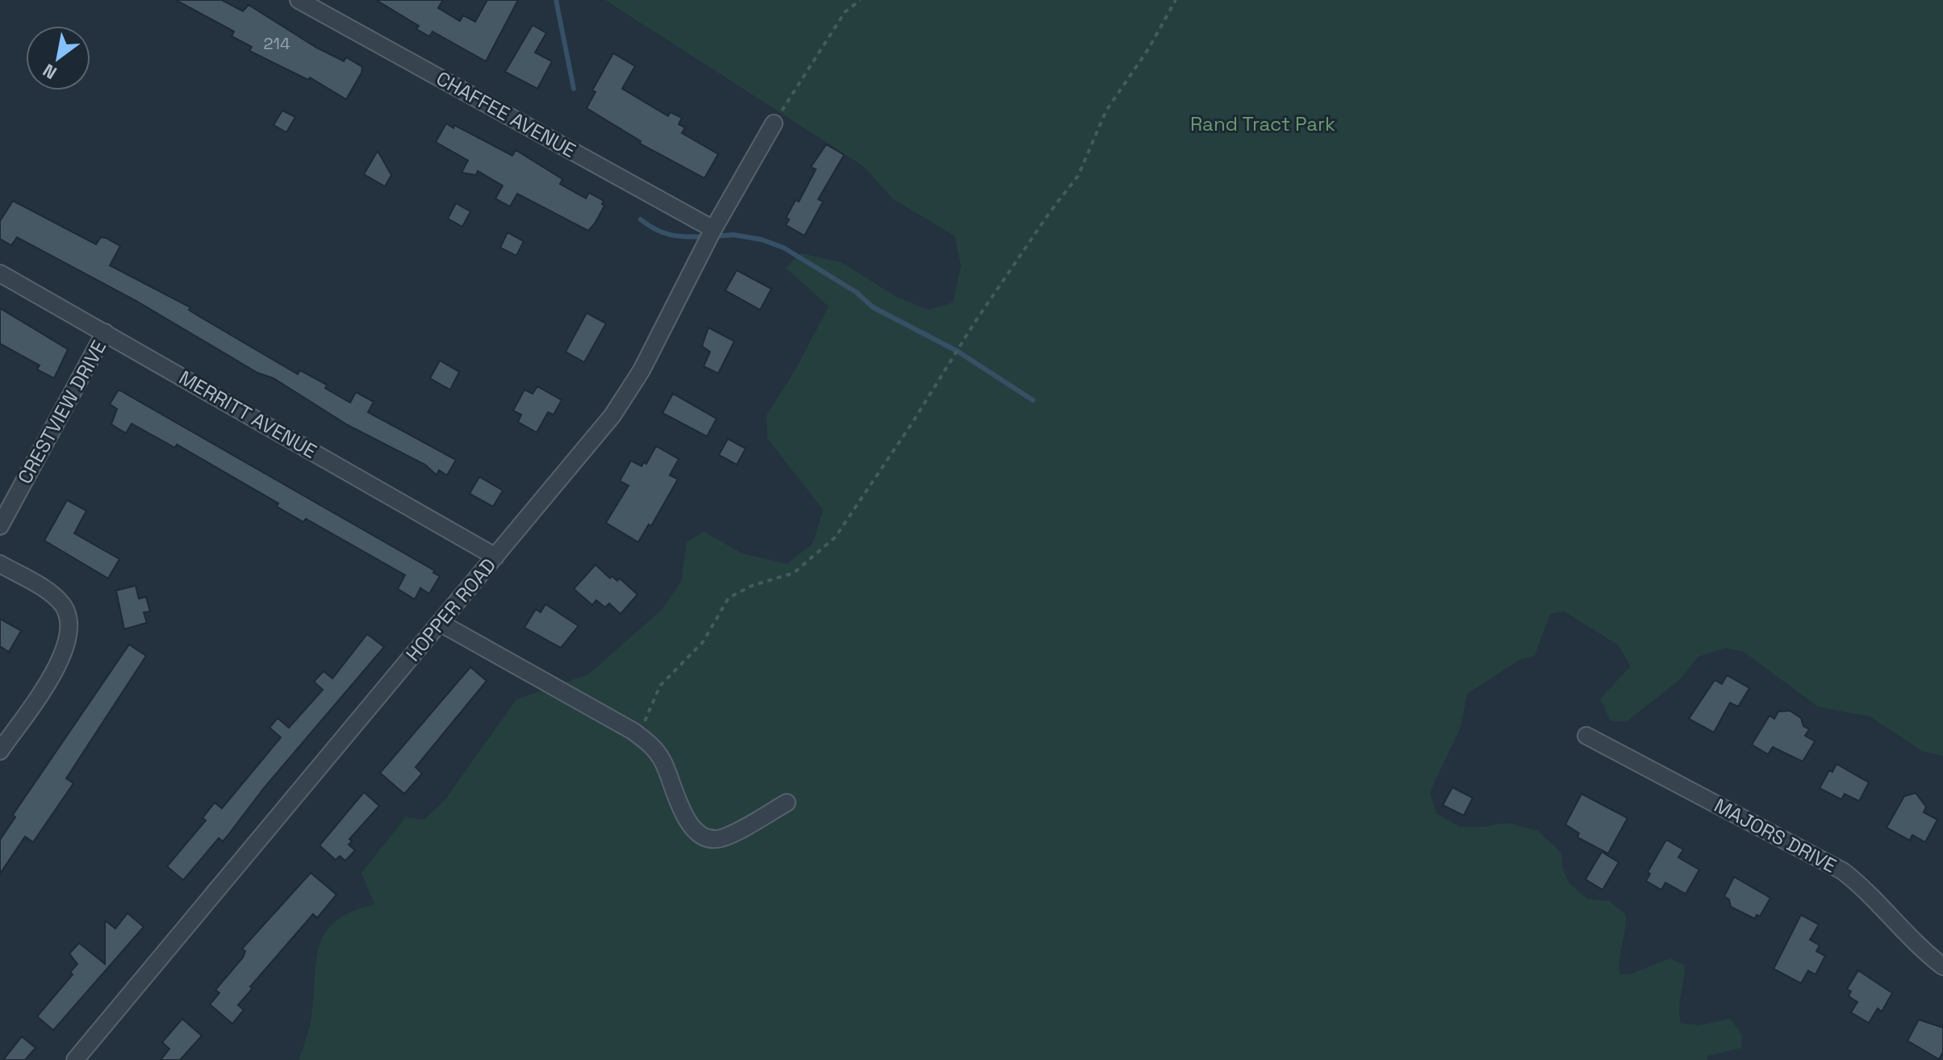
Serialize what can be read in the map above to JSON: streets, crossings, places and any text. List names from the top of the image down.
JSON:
{
  "streets": {
    "street": [
      "CHAFFEE AVENUE",
      "CRESTVIEW DRIVE",
      "MERRITT AVENUE",
      "HOPPER ROAD",
      "MAJORS DRIVE"
    ]
  },
  "crossings": [
    ["CHAFFEE AVENUE", "HOPPER ROAD"],
    ["CRESTVIEW DRIVE", "MERRITT AVENUE"],
    ["MERRITT AVENUE", "HOPPER ROAD"]
  ],
  "parks": ["Rand Tract Park"],
  "house_numbers": ["214"],
  "north": "bottom left"
}
